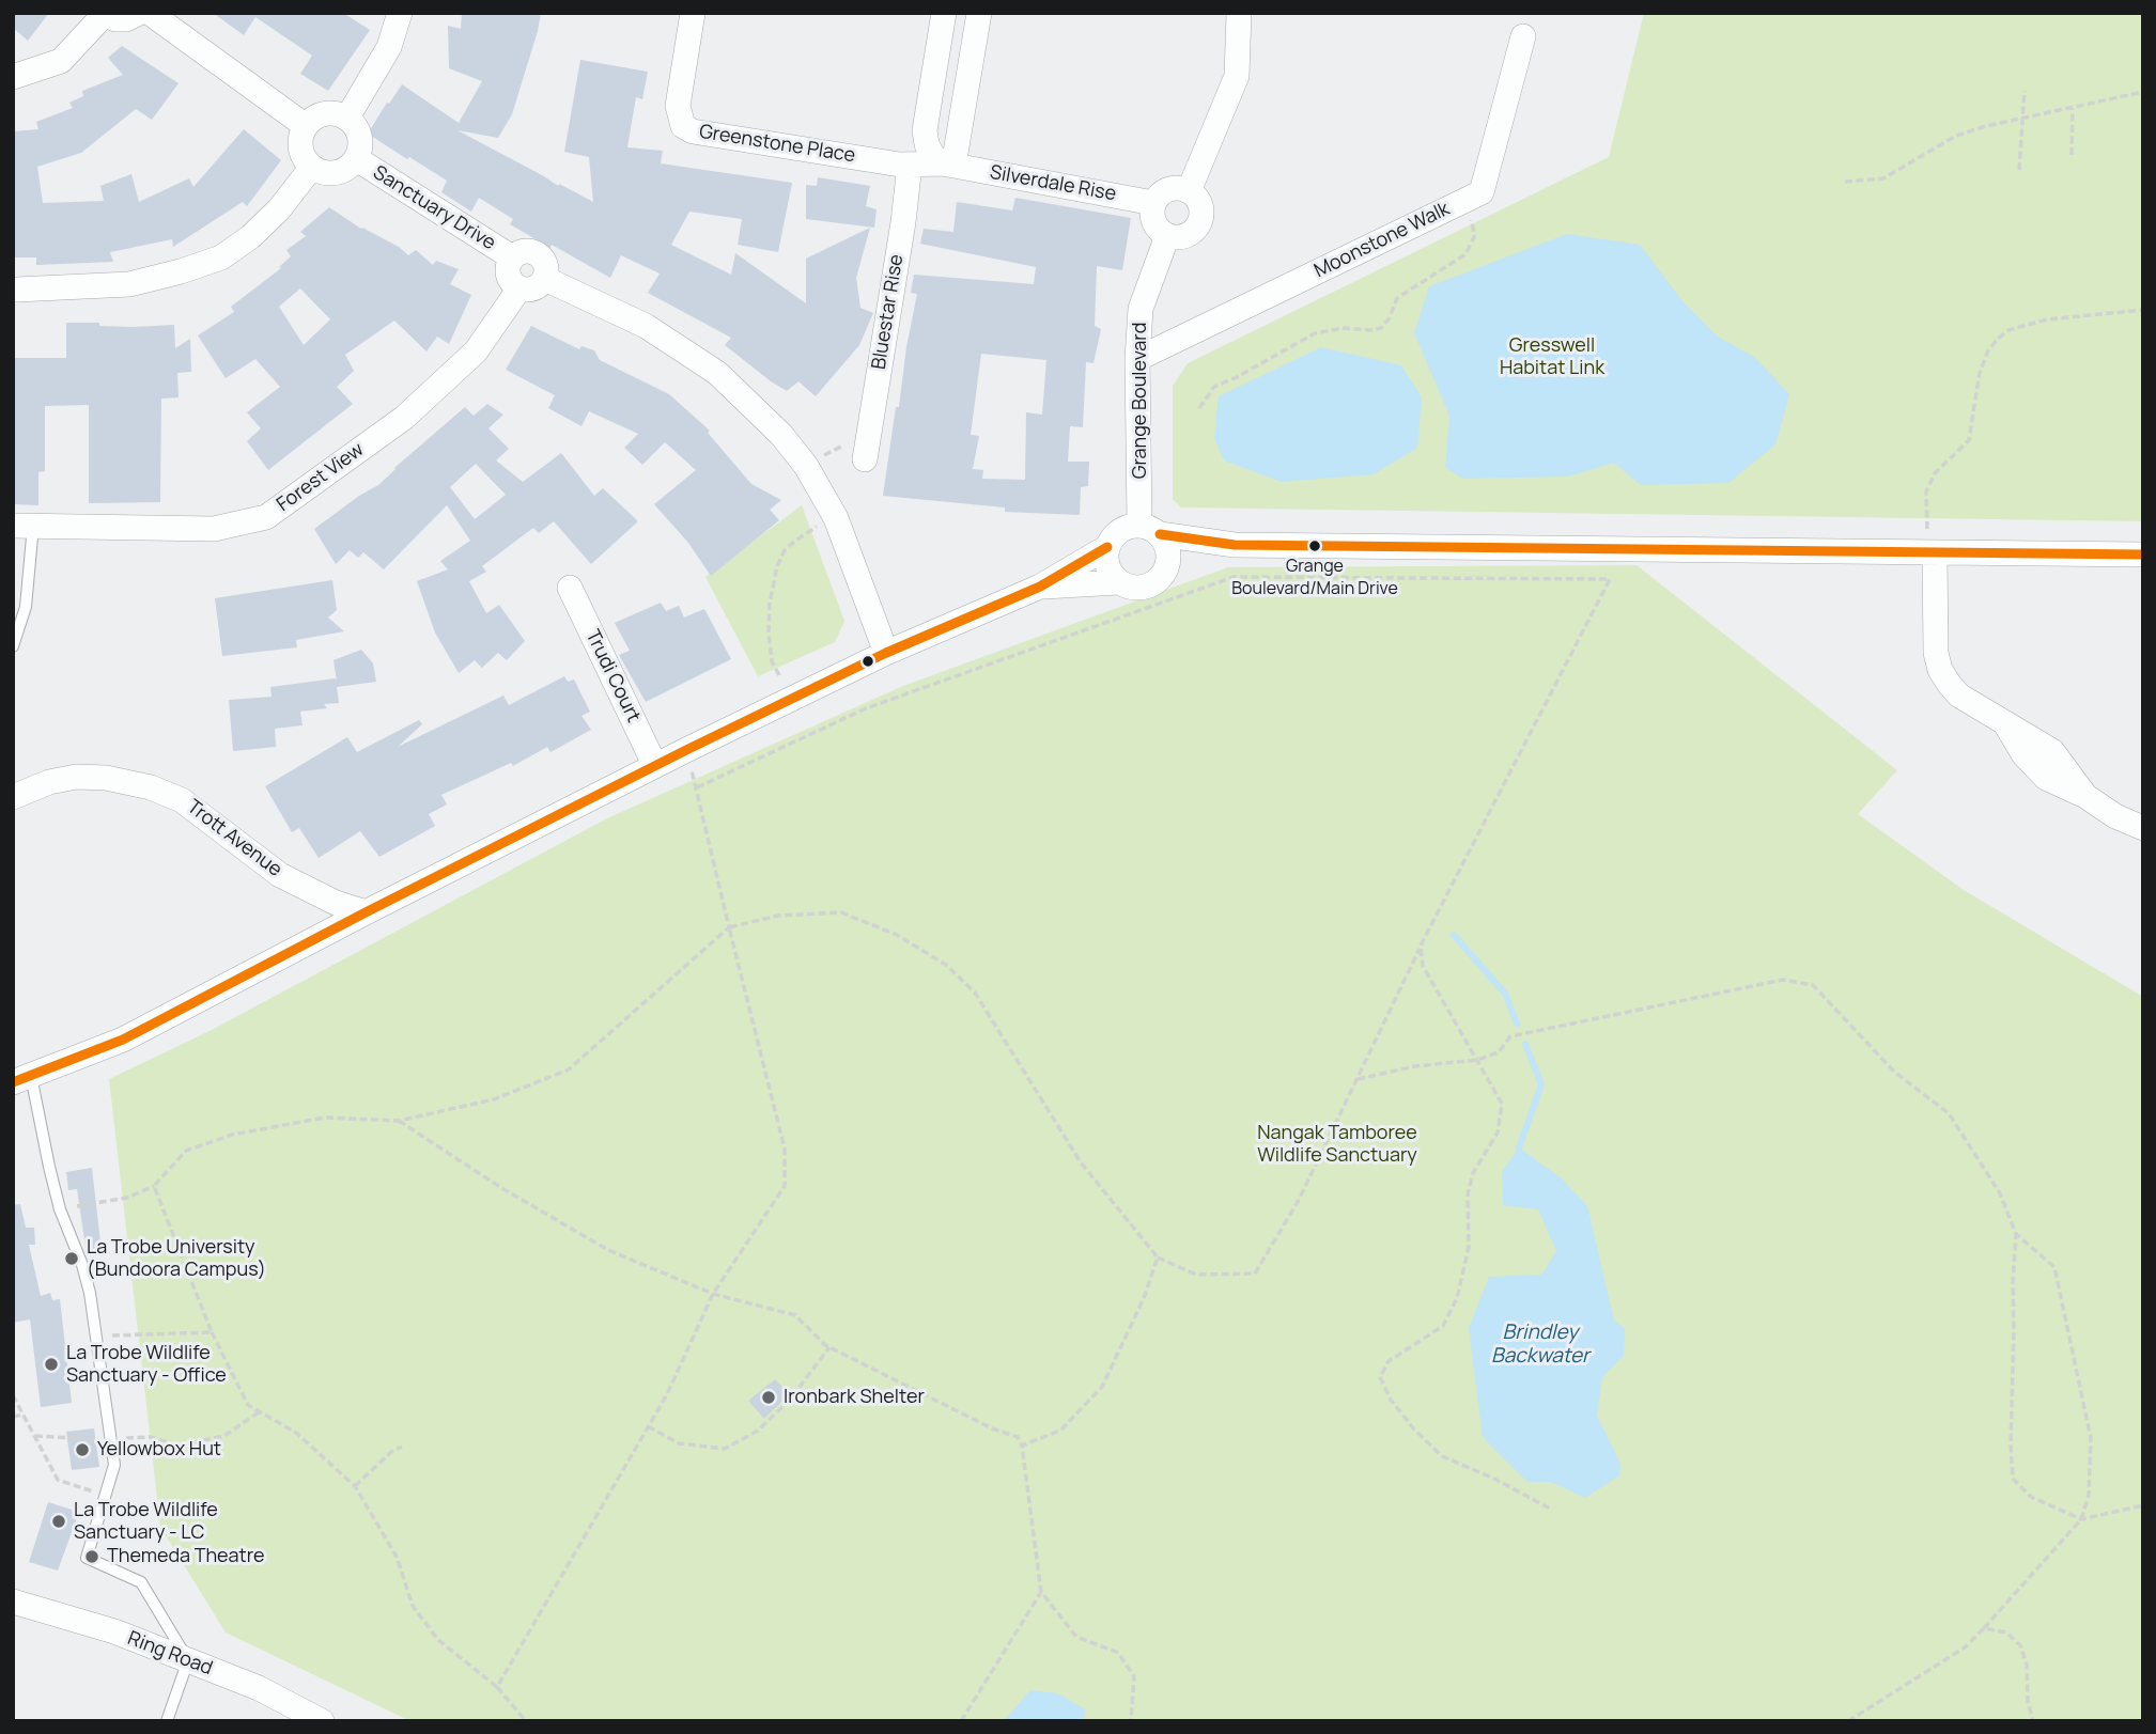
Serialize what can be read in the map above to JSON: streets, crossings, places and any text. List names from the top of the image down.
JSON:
{
  "streets": {
    "street": [
      "Greenstone Place",
      "Silverdale Rise",
      "Sanctuary Drive",
      "Moonstone Walk",
      "Bluestar Rise",
      "Grange Boulevard",
      "Forest View",
      "Trudi Court",
      "Trott Avenue",
      "Ring Road"
    ]
  },
  "crossings": [
    ["Greenstone Place", "Silverdale Rise"],
    ["Greenstone Place", "Bluestar Rise"],
    ["Silverdale Rise", "Grange Boulevard"],
    ["Sanctuary Drive", "Forest View"],
    ["Moonstone Walk", "Grange Boulevard"]
  ],
  "water": ["Brindley Backwater"],
  "parks": ["Gresswell Habitat Link", "Nangak Tamboree Wildlife Sanctuary"],
  "places": [
    "Grange Boulevard/Main Drive",
    "La Trobe University (Bundoora Campus)",
    "La Trobe Wildlife Sanctuary - Office",
    "Ironbark Shelter",
    "Yellowbox Hut",
    "La Trobe Wildlife Sanctuary - LC",
    "Themeda Theatre"
  ]
}
